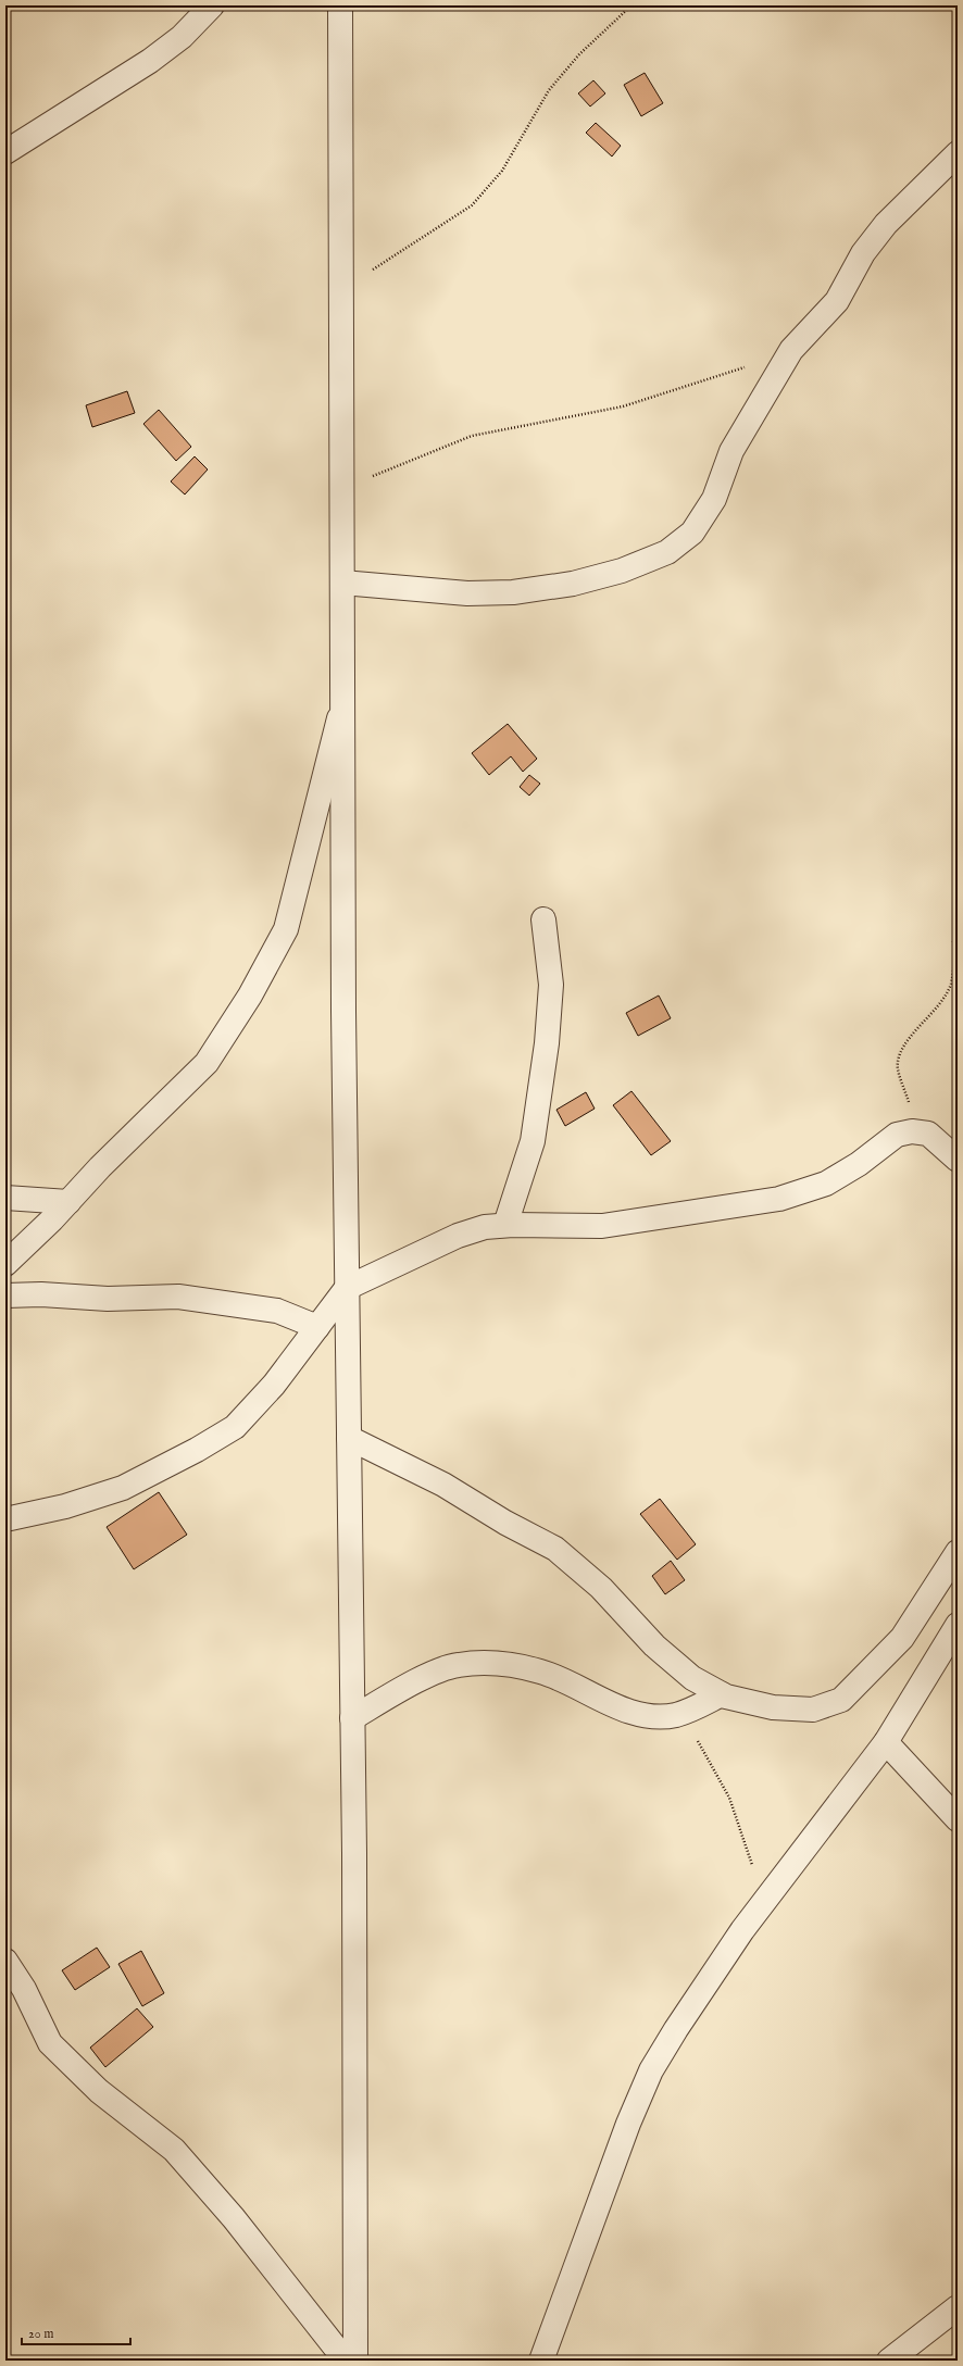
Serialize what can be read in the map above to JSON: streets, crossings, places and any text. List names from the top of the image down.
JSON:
{
  "scale_bar": "20 m"
}
